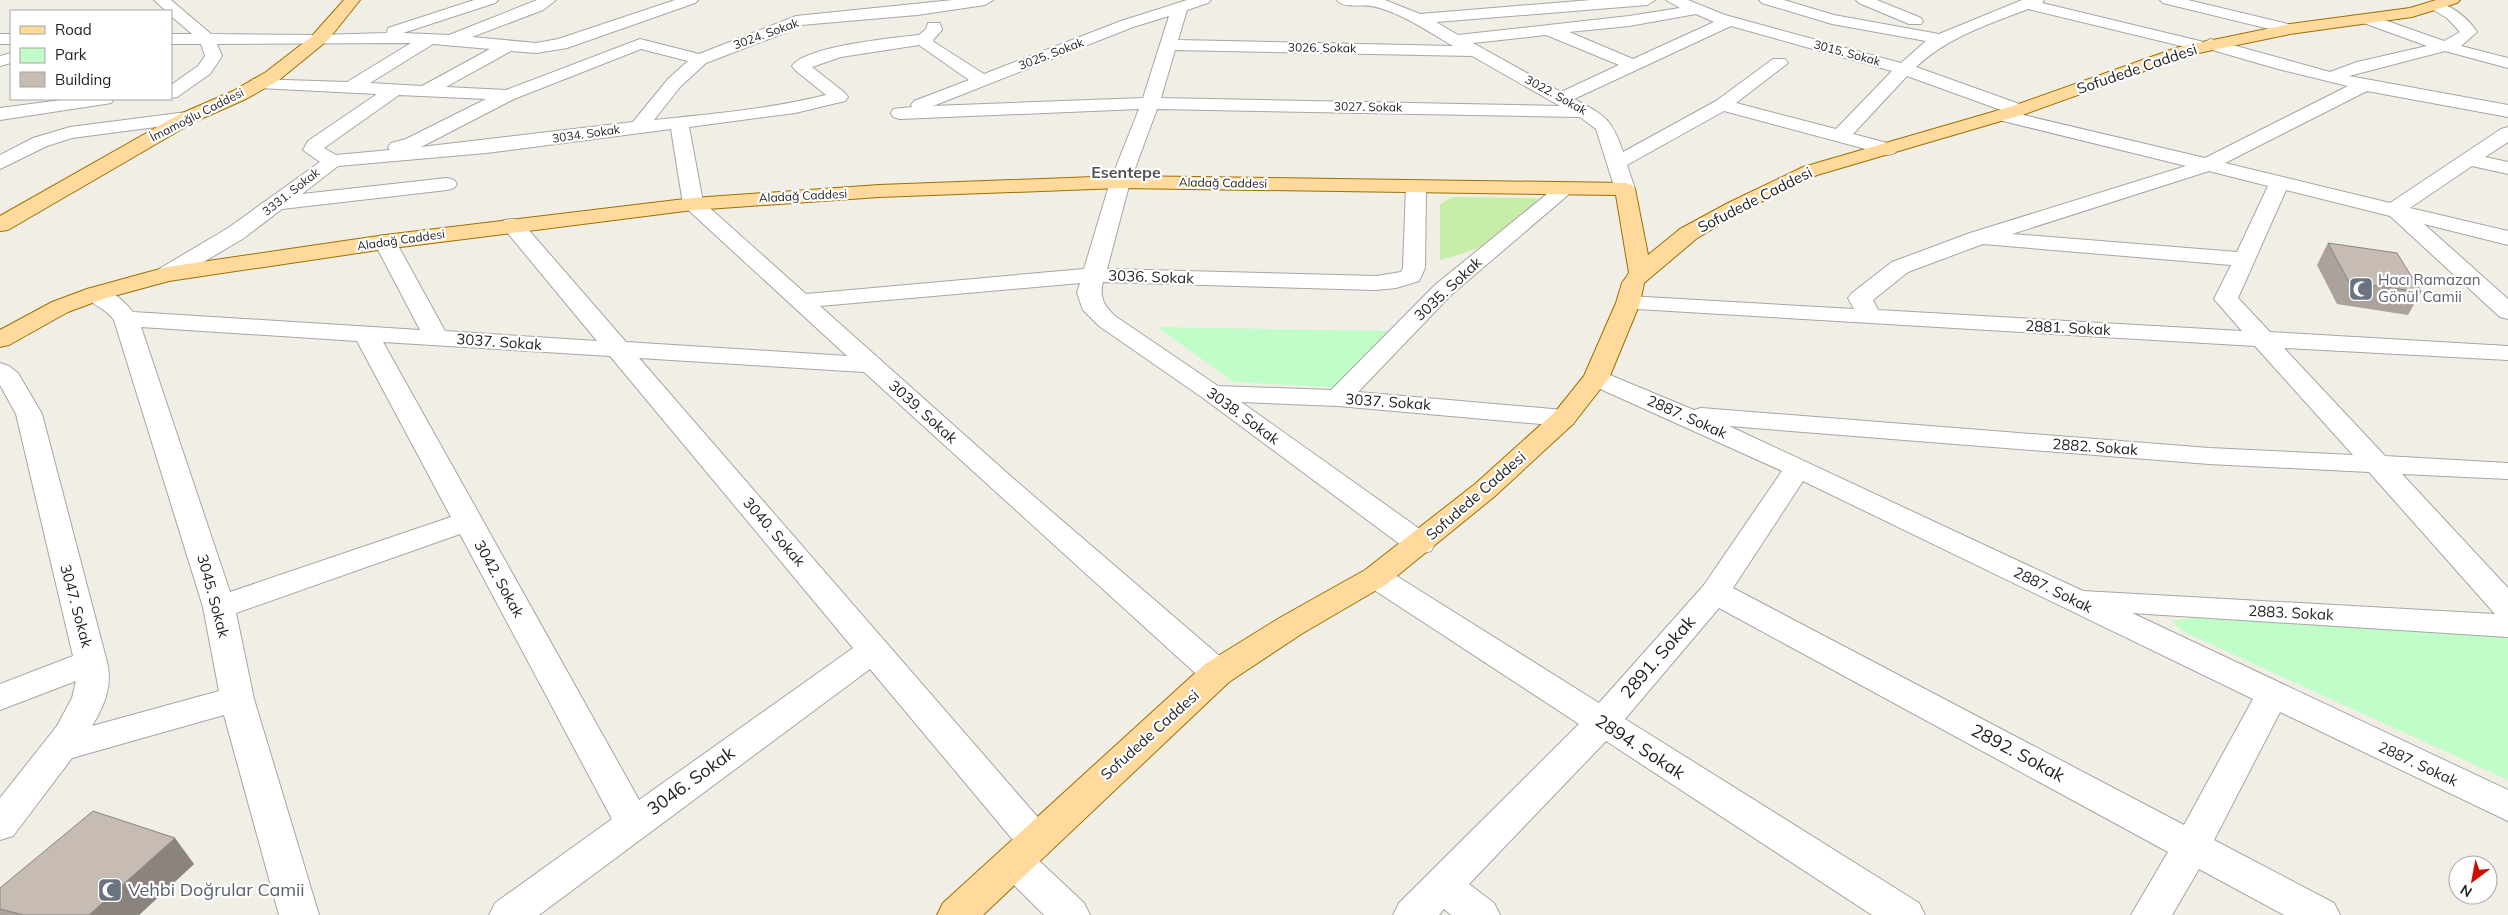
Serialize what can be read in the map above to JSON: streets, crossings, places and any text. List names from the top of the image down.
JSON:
{
  "streets": {
    "main road": [
      "Sofudede Caddesi",
      "3022. Sokak",
      "İmamoğlu Caddesi",
      "Aladağ Caddesi"
    ],
    "street": [
      "3024. Sokak",
      "3026. Sokak",
      "3015. Sokak",
      "3025. Sokak",
      "3027. Sokak",
      "3034. Sokak",
      "3331. Sokak",
      "3036. Sokak",
      "3035. Sokak",
      "2881. Sokak",
      "3037. Sokak",
      "3039. Sokak",
      "3038. Sokak",
      "2887. Sokak",
      "2882. Sokak",
      "3040. Sokak",
      "3042. Sokak",
      "3045. Sokak",
      "3047. Sokak",
      "2883. Sokak",
      "2891. Sokak",
      "2894. Sokak",
      "2892. Sokak",
      "3046. Sokak"
    ]
  },
  "crossings": [
    ["3024. Sokak", "3034. Sokak"],
    ["3026. Sokak", "3022. Sokak"],
    ["3026. Sokak", "3038. Sokak"],
    ["3015. Sokak", "Sofudede Caddesi"],
    ["3025. Sokak", "3027. Sokak"],
    ["3025. Sokak", "3038. Sokak"],
    ["Sofudede Caddesi", "3022. Sokak"],
    ["Sofudede Caddesi", "2881. Sokak"],
    ["Sofudede Caddesi", "3037. Sokak"],
    ["Sofudede Caddesi", "3039. Sokak"],
    ["Sofudede Caddesi", "3038. Sokak"],
    ["Sofudede Caddesi", "2887. Sokak"],
    ["Sofudede Caddesi", "3040. Sokak"],
    ["Sofudede Caddesi", "2894. Sokak"],
    ["3022. Sokak", "3027. Sokak"],
    ["3022. Sokak", "Aladağ Caddesi"],
    ["3027. Sokak", "3038. Sokak"],
    ["3034. Sokak", "3331. Sokak"],
    ["Aladağ Caddesi", "3331. Sokak"],
    ["Aladağ Caddesi", "3036. Sokak"],
    ["Aladağ Caddesi", "3035. Sokak"],
    ["Aladağ Caddesi", "3039. Sokak"],
    ["Aladağ Caddesi", "3038. Sokak"],
    ["Aladağ Caddesi", "3040. Sokak"],
    ["Aladağ Caddesi", "3045. Sokak"],
    ["3036. Sokak", "3039. Sokak"],
    ["3036. Sokak", "3038. Sokak"],
    ["3035. Sokak", "3037. Sokak"],
    ["3037. Sokak", "3039. Sokak"],
    ["3037. Sokak", "3038. Sokak"],
    ["3037. Sokak", "3040. Sokak"],
    ["3037. Sokak", "3042. Sokak"],
    ["3037. Sokak", "3045. Sokak"],
    ["2887. Sokak", "2882. Sokak"],
    ["2887. Sokak", "2883. Sokak"],
    ["2887. Sokak", "2891. Sokak"],
    ["3040. Sokak", "3046. Sokak"],
    ["3042. Sokak", "3046. Sokak"],
    ["2891. Sokak", "2894. Sokak"],
    ["2891. Sokak", "2892. Sokak"]
  ],
  "districts": ["Esentepe"],
  "places": {
    "mosque": ["Hacı Ramazan Gönül Camii", "Vehbi Doğrular Camii"]
  },
  "legend": ["Road", "Park", "Building"],
  "north": "bottom left"
}
